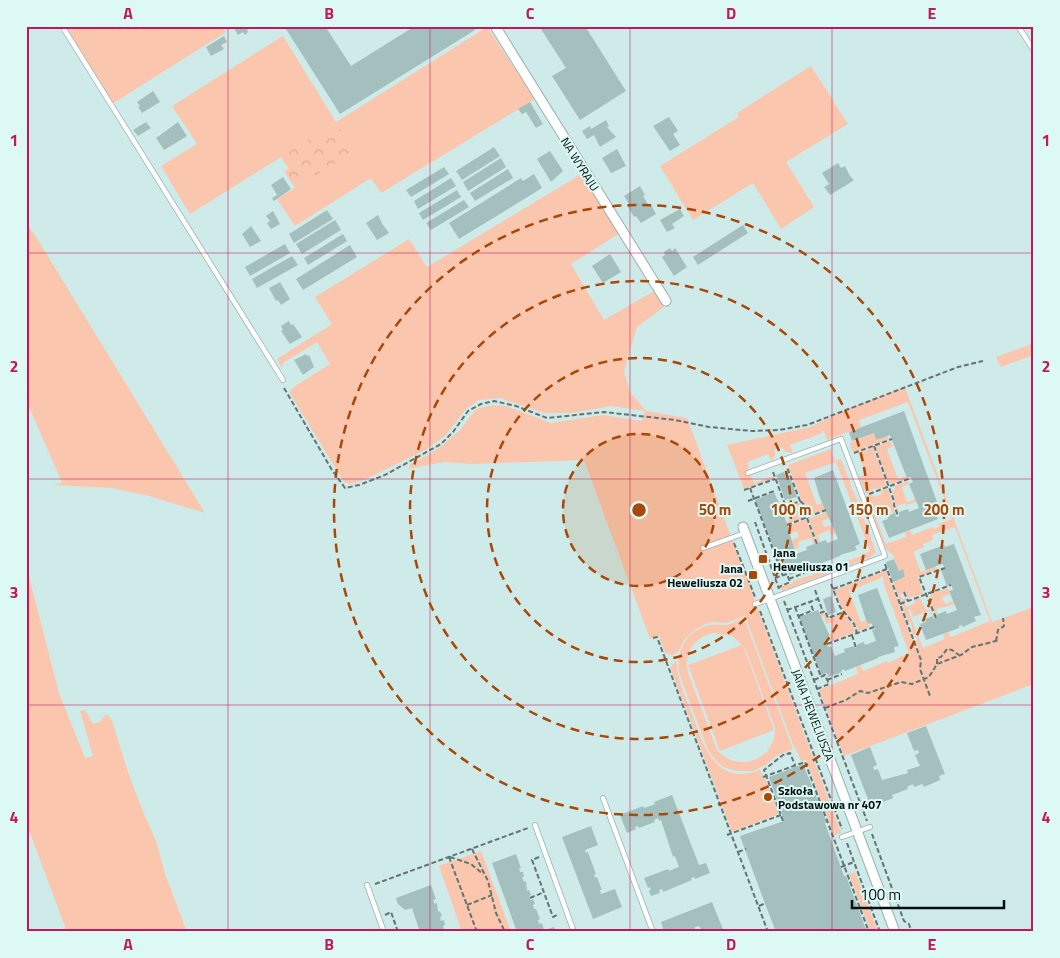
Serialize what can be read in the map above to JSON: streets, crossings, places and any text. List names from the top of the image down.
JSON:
{
  "streets": {
    "street": ["NA WYRAJU", "JANA HEWELIUSZA"]
  },
  "places": {
    "transit": ["Jana Heweliusza 01", "Jana Heweliusza 02"],
    "other": ["Szkoła Podstawowa nr 407"]
  },
  "scale_bar": "100 m",
  "grid": {
    "columns": [
      "A",
      "B",
      "C",
      "D",
      "E"
    ],
    "rows": [
      "1",
      "2",
      "3",
      "4"
    ]
  },
  "rings": [
    "50 m",
    "100 m",
    "150 m",
    "200 m"
  ]
}
